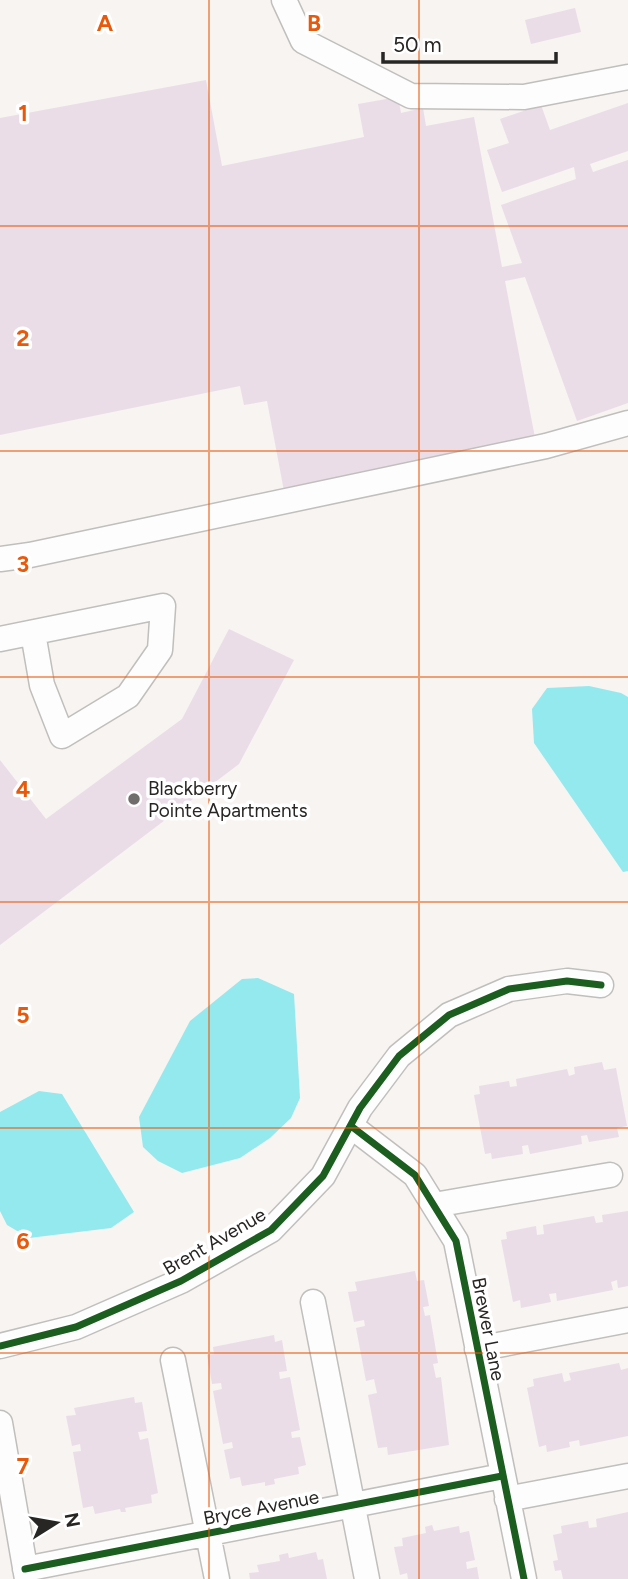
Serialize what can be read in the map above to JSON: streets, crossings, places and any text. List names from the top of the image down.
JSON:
{
  "streets": {
    "street": ["Brent Avenue", "Brewer Lane", "Bryce Avenue"]
  },
  "crossings": [
    ["Brent Avenue", "Brewer Lane"],
    ["Brewer Lane", "Bryce Avenue"]
  ],
  "places": ["Blackberry Pointe Apartments"],
  "scale_bar": "50 m",
  "north": "right",
  "grid": {
    "columns": ["A", "B"],
    "rows": [
      "1",
      "2",
      "3",
      "4",
      "5",
      "6",
      "7"
    ]
  }
}
